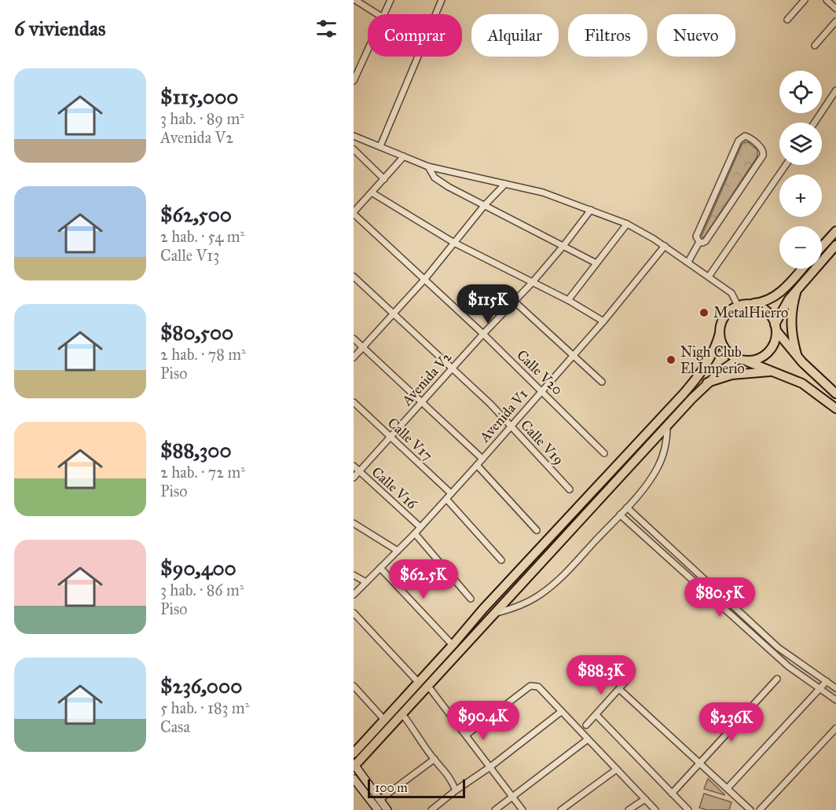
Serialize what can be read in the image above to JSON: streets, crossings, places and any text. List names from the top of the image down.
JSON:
{
  "streets": {
    "street": [
      "Calle V20",
      "Avenida V2",
      "Avenida V1",
      "Calle V17",
      "Calle V19",
      "Calle V16"
    ]
  },
  "crossings": [
    ["Calle V20", "Avenida V2"],
    ["Calle V20", "Avenida V1"],
    ["Avenida V2", "Calle V17"],
    ["Avenida V2", "Calle V19"],
    ["Avenida V2", "Calle V16"],
    ["Avenida V1", "Calle V17"],
    ["Avenida V1", "Calle V19"],
    ["Avenida V1", "Calle V16"]
  ],
  "places": ["MetalHierro", "Nigh Club El Imperio"],
  "scale_bar": "100 m",
  "page": {
    "heading": "6 viviendas",
    "chip": [
      "Comprar",
      "Alquilar",
      "Filtros",
      "Nuevo"
    ],
    "list": [
      {
        "name": "$115,000",
        "note": "3 hab. · 89 m² · Avenida V2"
      },
      {
        "name": "$62,500",
        "note": "2 hab. · 54 m² · Calle V13"
      },
      {
        "name": "$80,500",
        "note": "2 hab. · 78 m² · Piso"
      },
      {
        "name": "$88,300",
        "note": "2 hab. · 72 m² · Piso"
      },
      {
        "name": "$90,400",
        "note": "3 hab. · 86 m² · Piso"
      },
      {
        "name": "$236,000",
        "note": "5 hab. · 183 m² · Casa"
      }
    ],
    "map_buttons": ["+", "−"],
    "price": [
      "$115K",
      "$62.5K",
      "$80.5K",
      "$88.3K",
      "$90.4K",
      "$236K"
    ],
    "scale": "100 m"
  }
}
